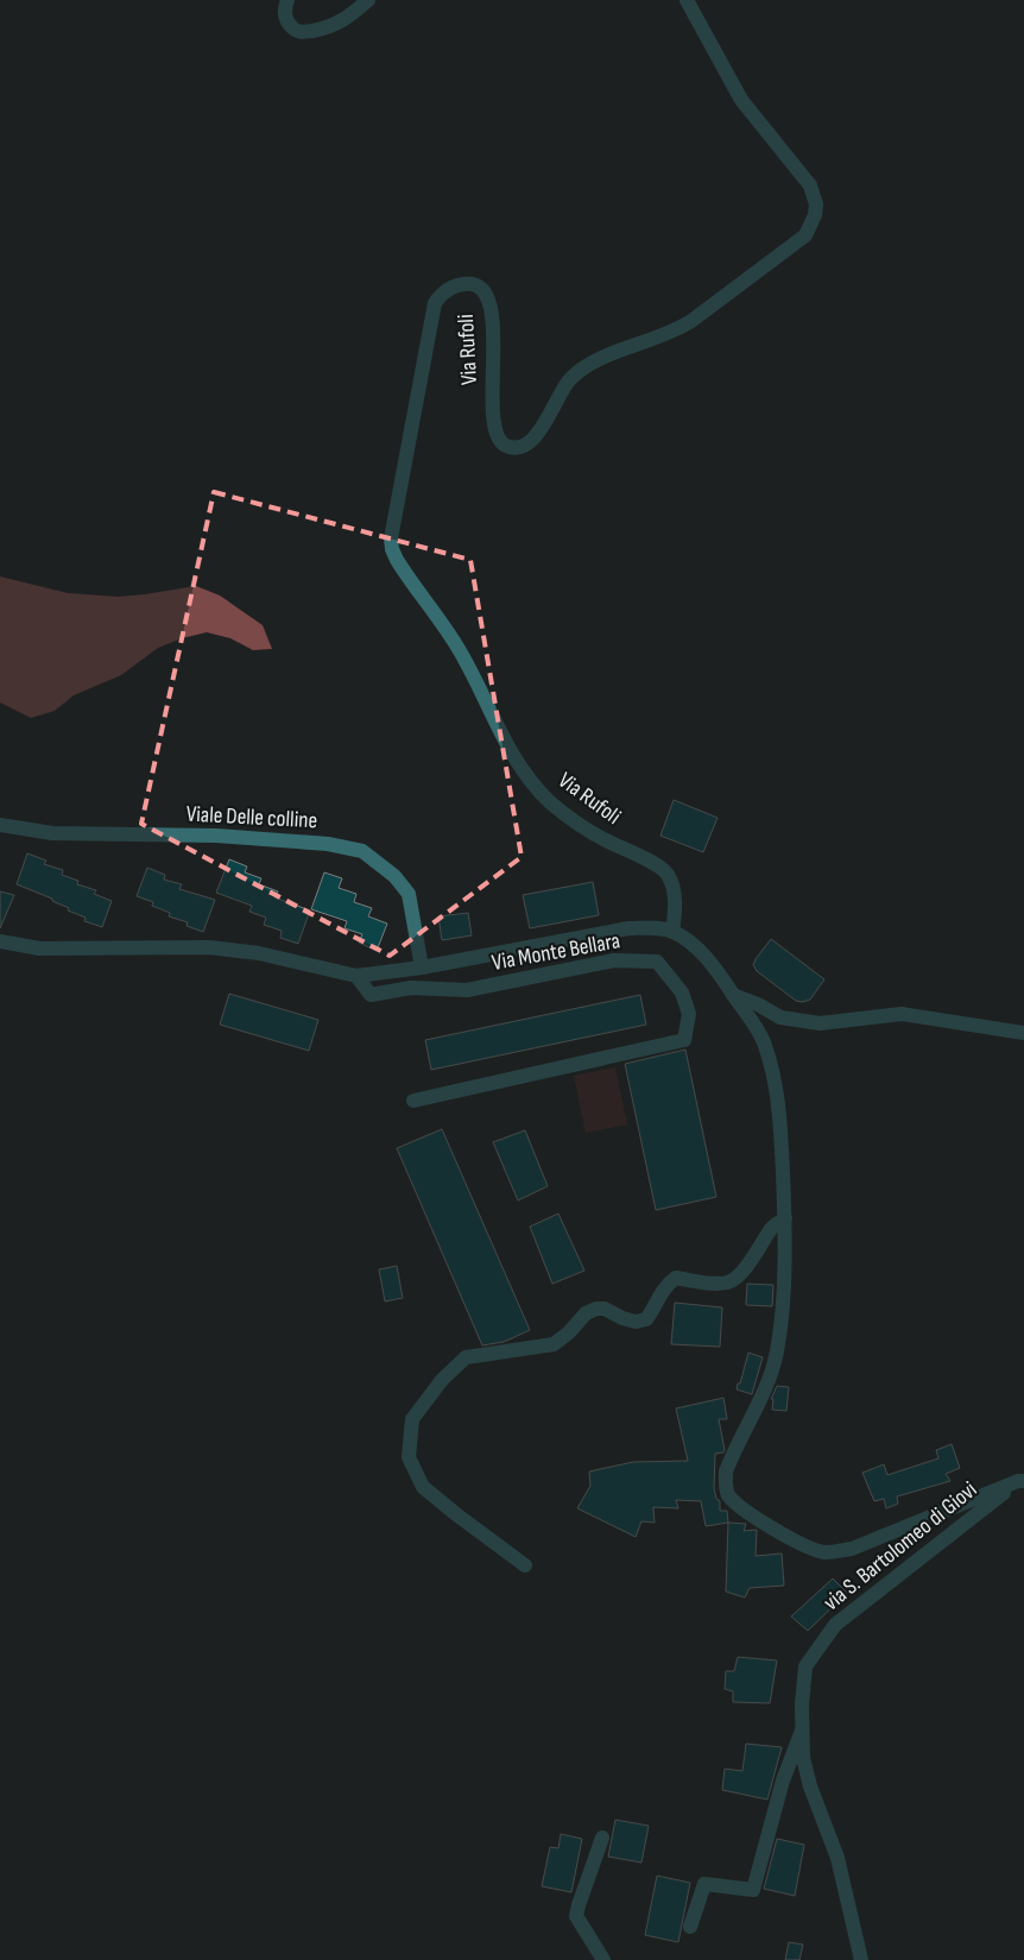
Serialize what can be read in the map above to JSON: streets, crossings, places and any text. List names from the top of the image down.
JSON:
{
  "streets": {
    "street": [
      "Via Rufoli",
      "Viale Delle colline",
      "Via Monte Bellara",
      "via S. Bartolomeo di Giovi"
    ]
  }
}
